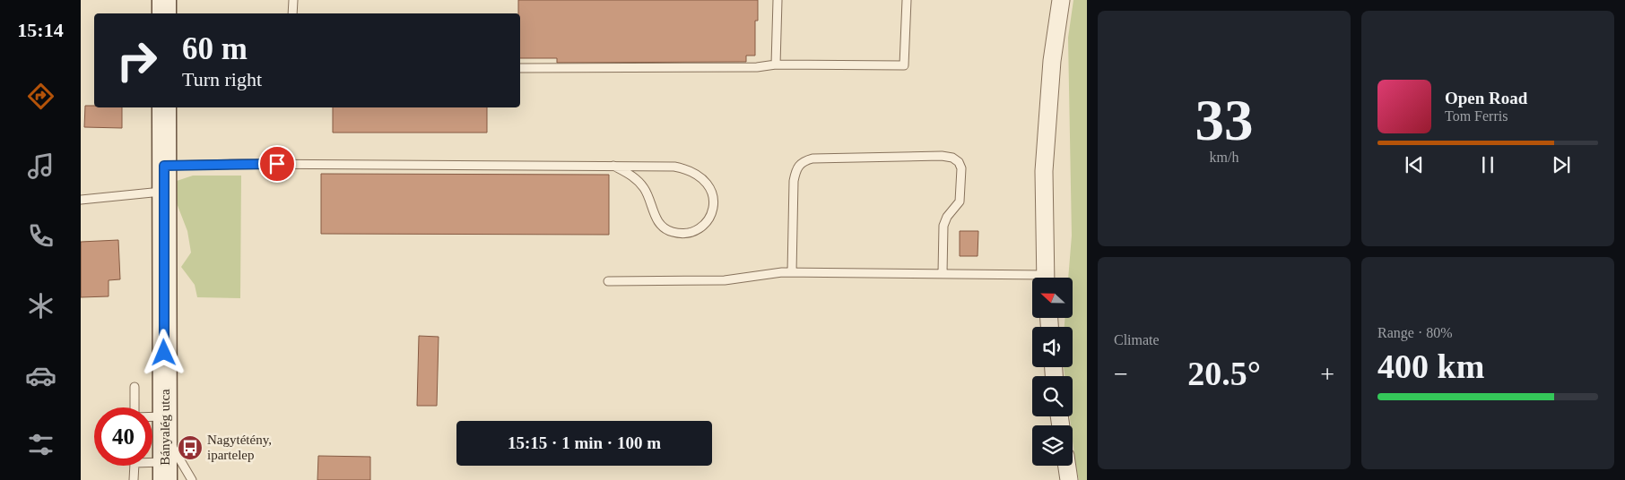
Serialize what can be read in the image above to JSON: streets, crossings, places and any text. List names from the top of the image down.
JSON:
{
  "streets": {
    "street": ["Bányalég utca"]
  },
  "places": {
    "bus stop": ["Nagytétény, ipartelep"]
  },
  "north": "left",
  "page": {
    "tabs": "15:14",
    "tile": [
      ["33", "km/h"],
      "Climate",
      ["Range · 80%", "400 km"]
    ],
    "turn": ["60 m", "Turn right"],
    "song": ["Open Road", "Tom Ferris"],
    "heat": ["−", "20.5°", "+"],
    "limit": "40",
    "trip": "15:15 · 1 min · 100 m"
  }
}
